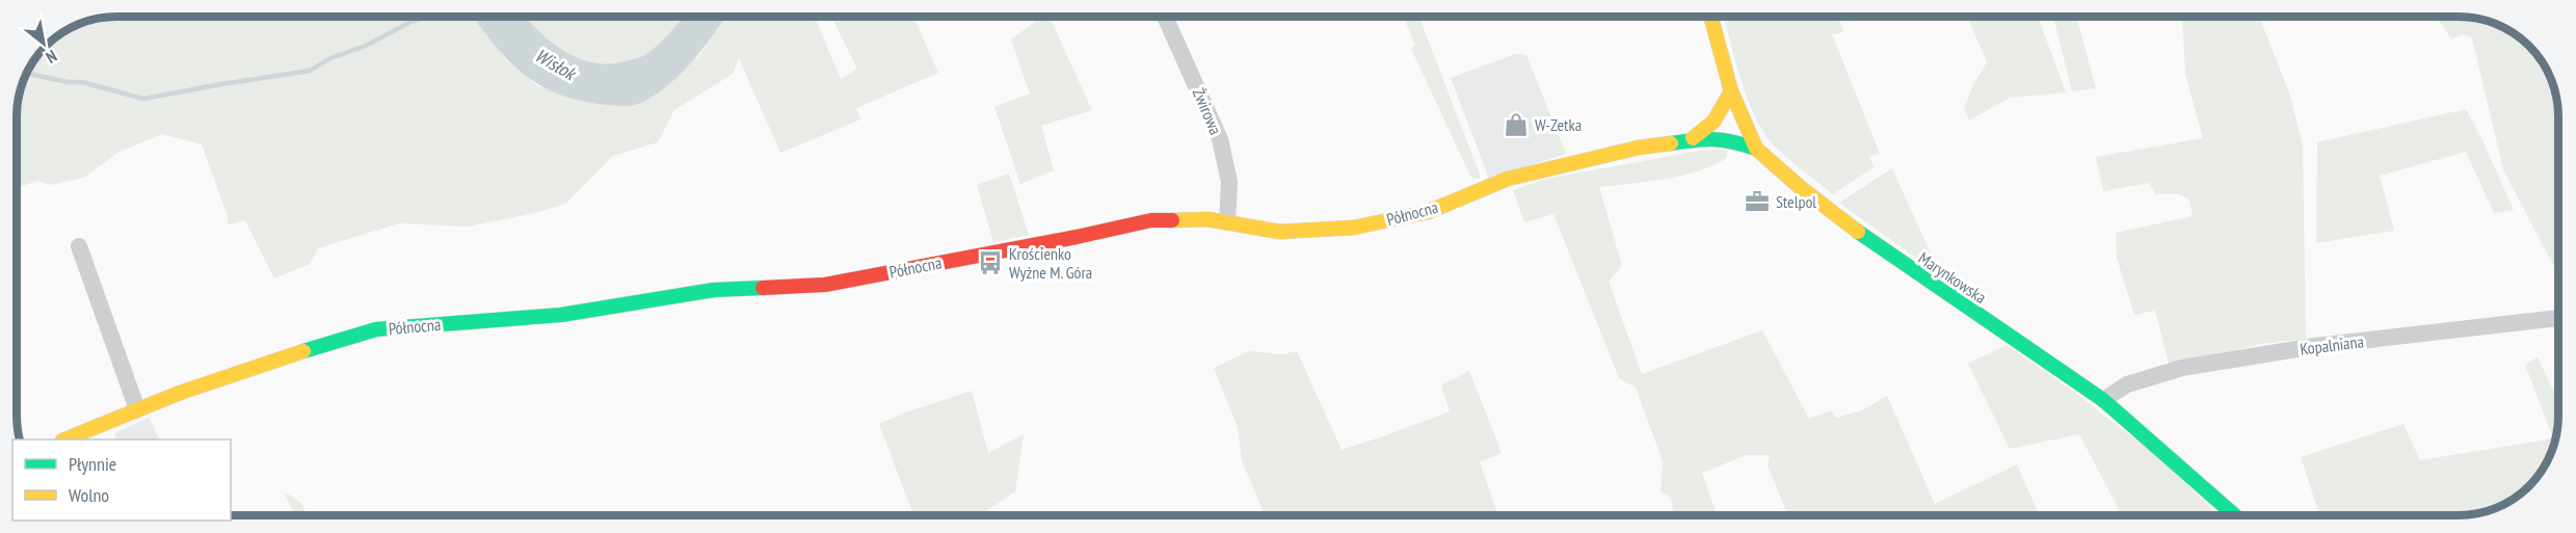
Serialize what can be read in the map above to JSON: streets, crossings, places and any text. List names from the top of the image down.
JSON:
{
  "streets": {
    "street": [
      "Żwirowa",
      "Północna",
      "Marynkowska",
      "Kopalniana"
    ]
  },
  "crossings": [
    ["Żwirowa", "Północna"],
    ["Północna", "Marynkowska"],
    ["Marynkowska", "Kopalniana"]
  ],
  "water": ["Wisłok"],
  "places": {
    "shop": ["W-Zetka"],
    "office": ["Stelpol"],
    "bus stop": ["Krościenko Wyżne M. Góra"]
  },
  "legend": ["Płynnie", "Wolno"],
  "north": "bottom right"
}
